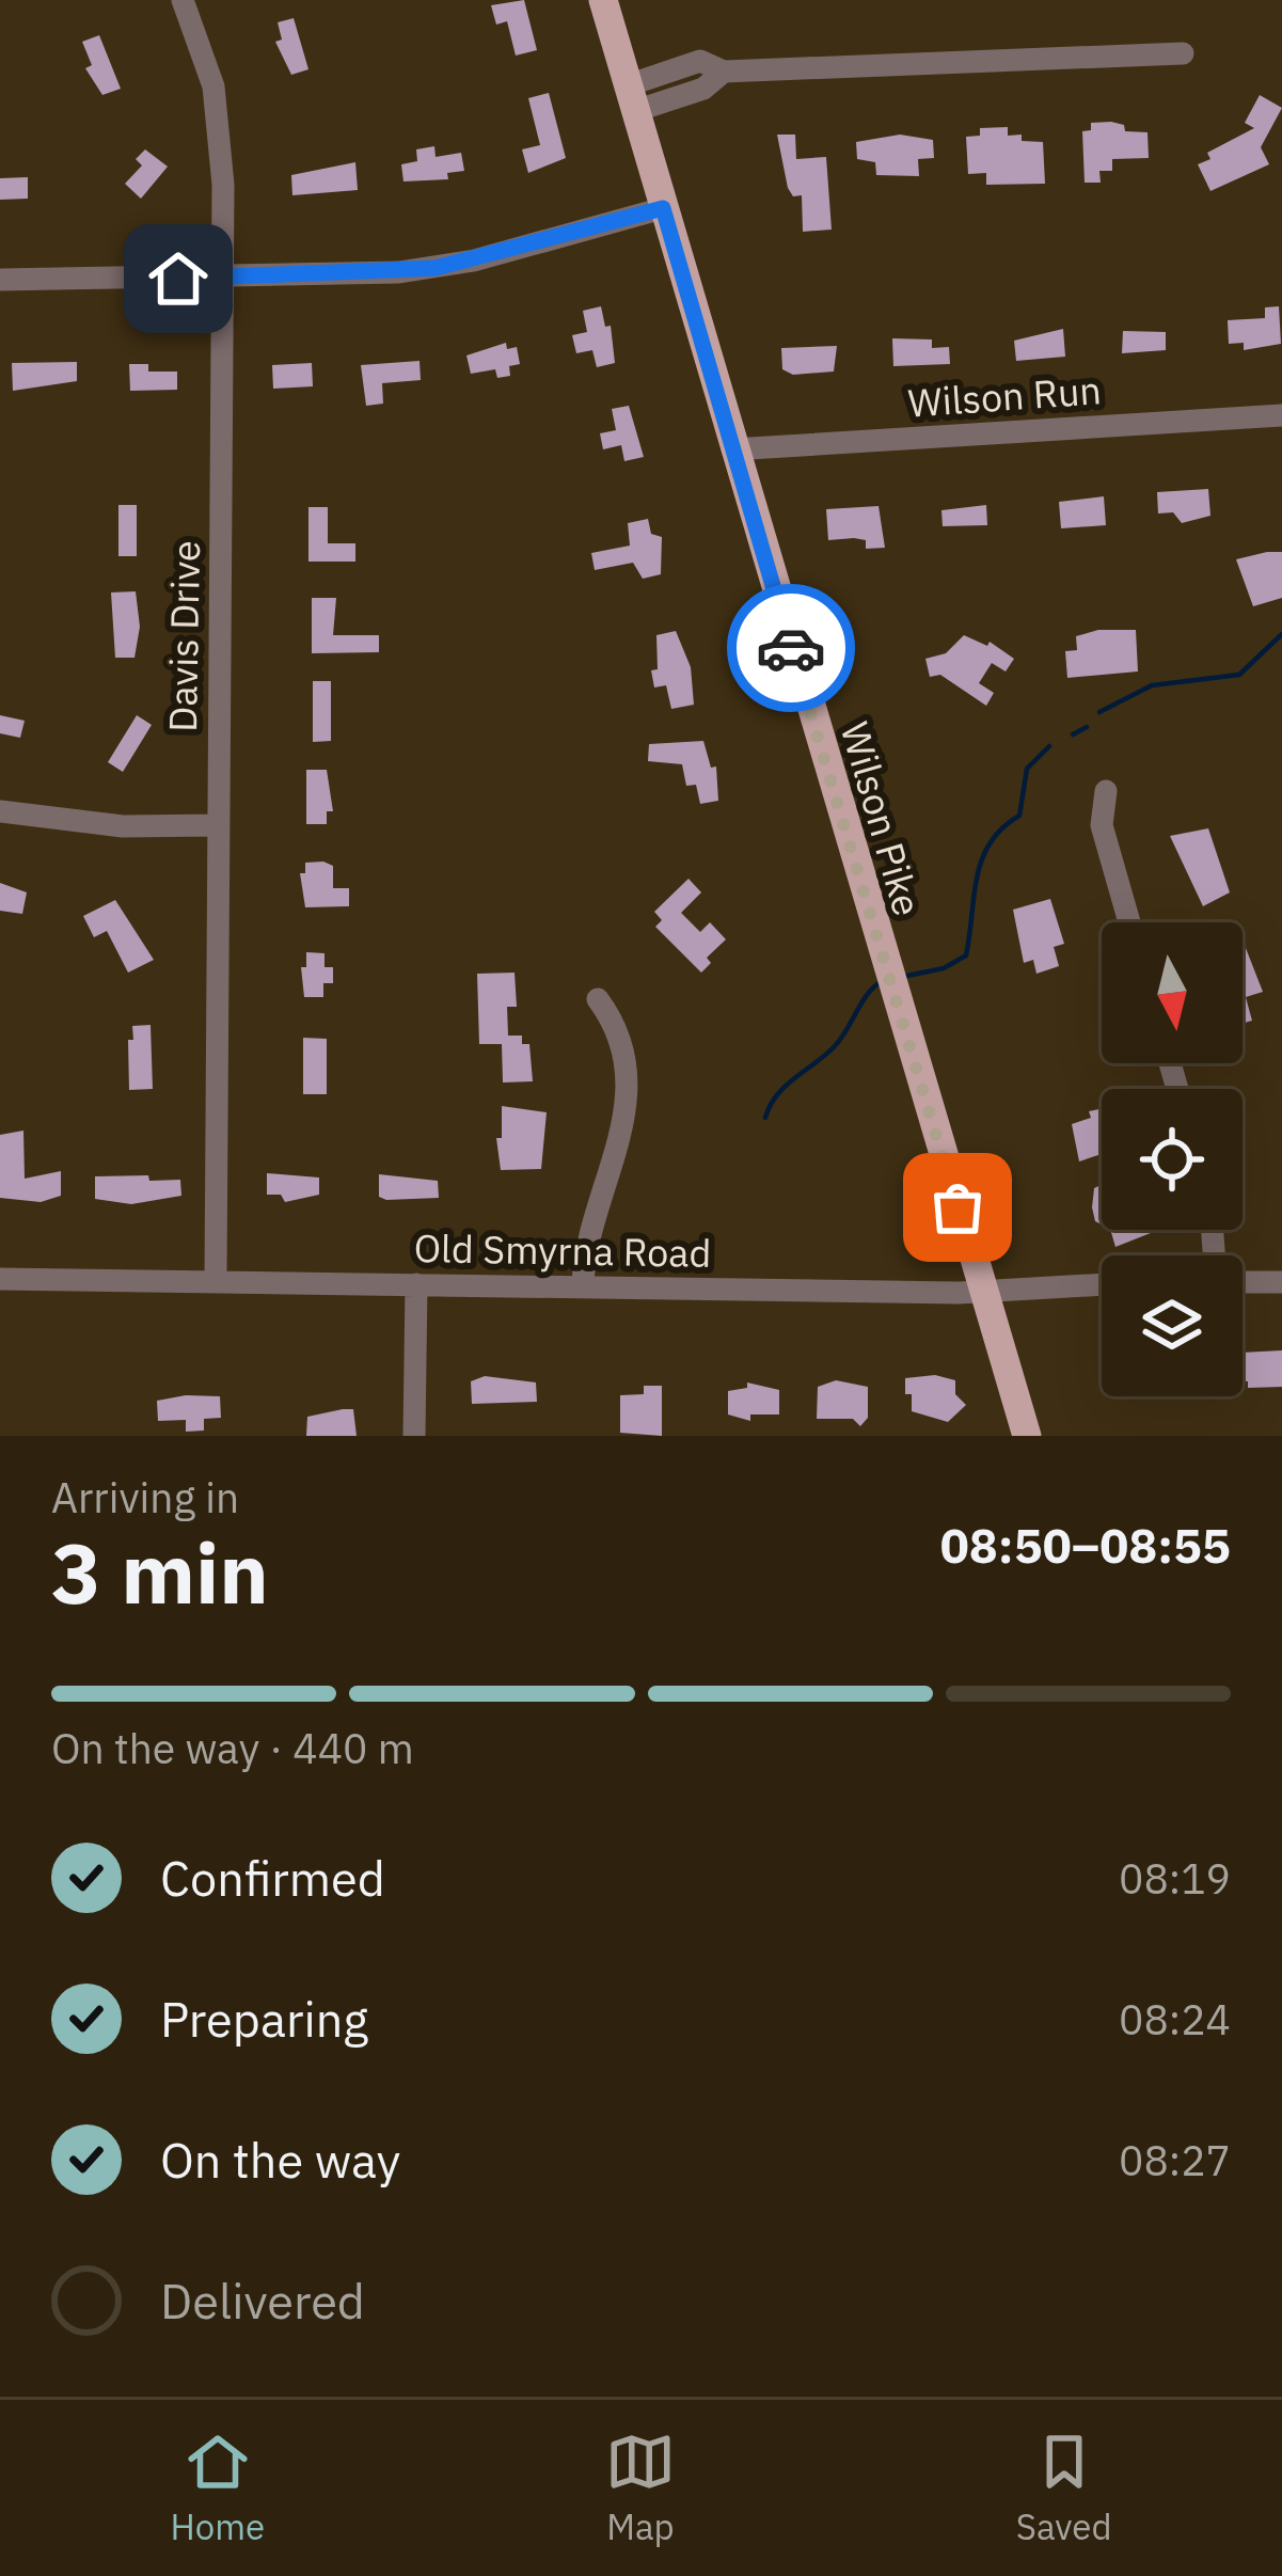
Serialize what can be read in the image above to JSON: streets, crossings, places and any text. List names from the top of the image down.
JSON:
{
  "streets": {
    "main road": ["Wilson Pike"],
    "street": ["Wilson Run", "Davis Drive", "Old Smyrna Road"]
  },
  "crossings": [
    ["Wilson Run", "Wilson Pike"],
    ["Davis Drive", "Old Smyrna Road"],
    ["Wilson Pike", "Old Smyrna Road"]
  ],
  "north": "bottom",
  "page": {
    "heading": ["3 min", "Arriving in", "08:50–08:55"],
    "bar": "On the way · 440 m",
    "list": [
      ["Confirmed", "08:19"],
      ["Preparing", "08:24"],
      ["On the way", "08:27"],
      "Delivered"
    ],
    "tabs": ["Home", "Map", "Saved"]
  }
}
